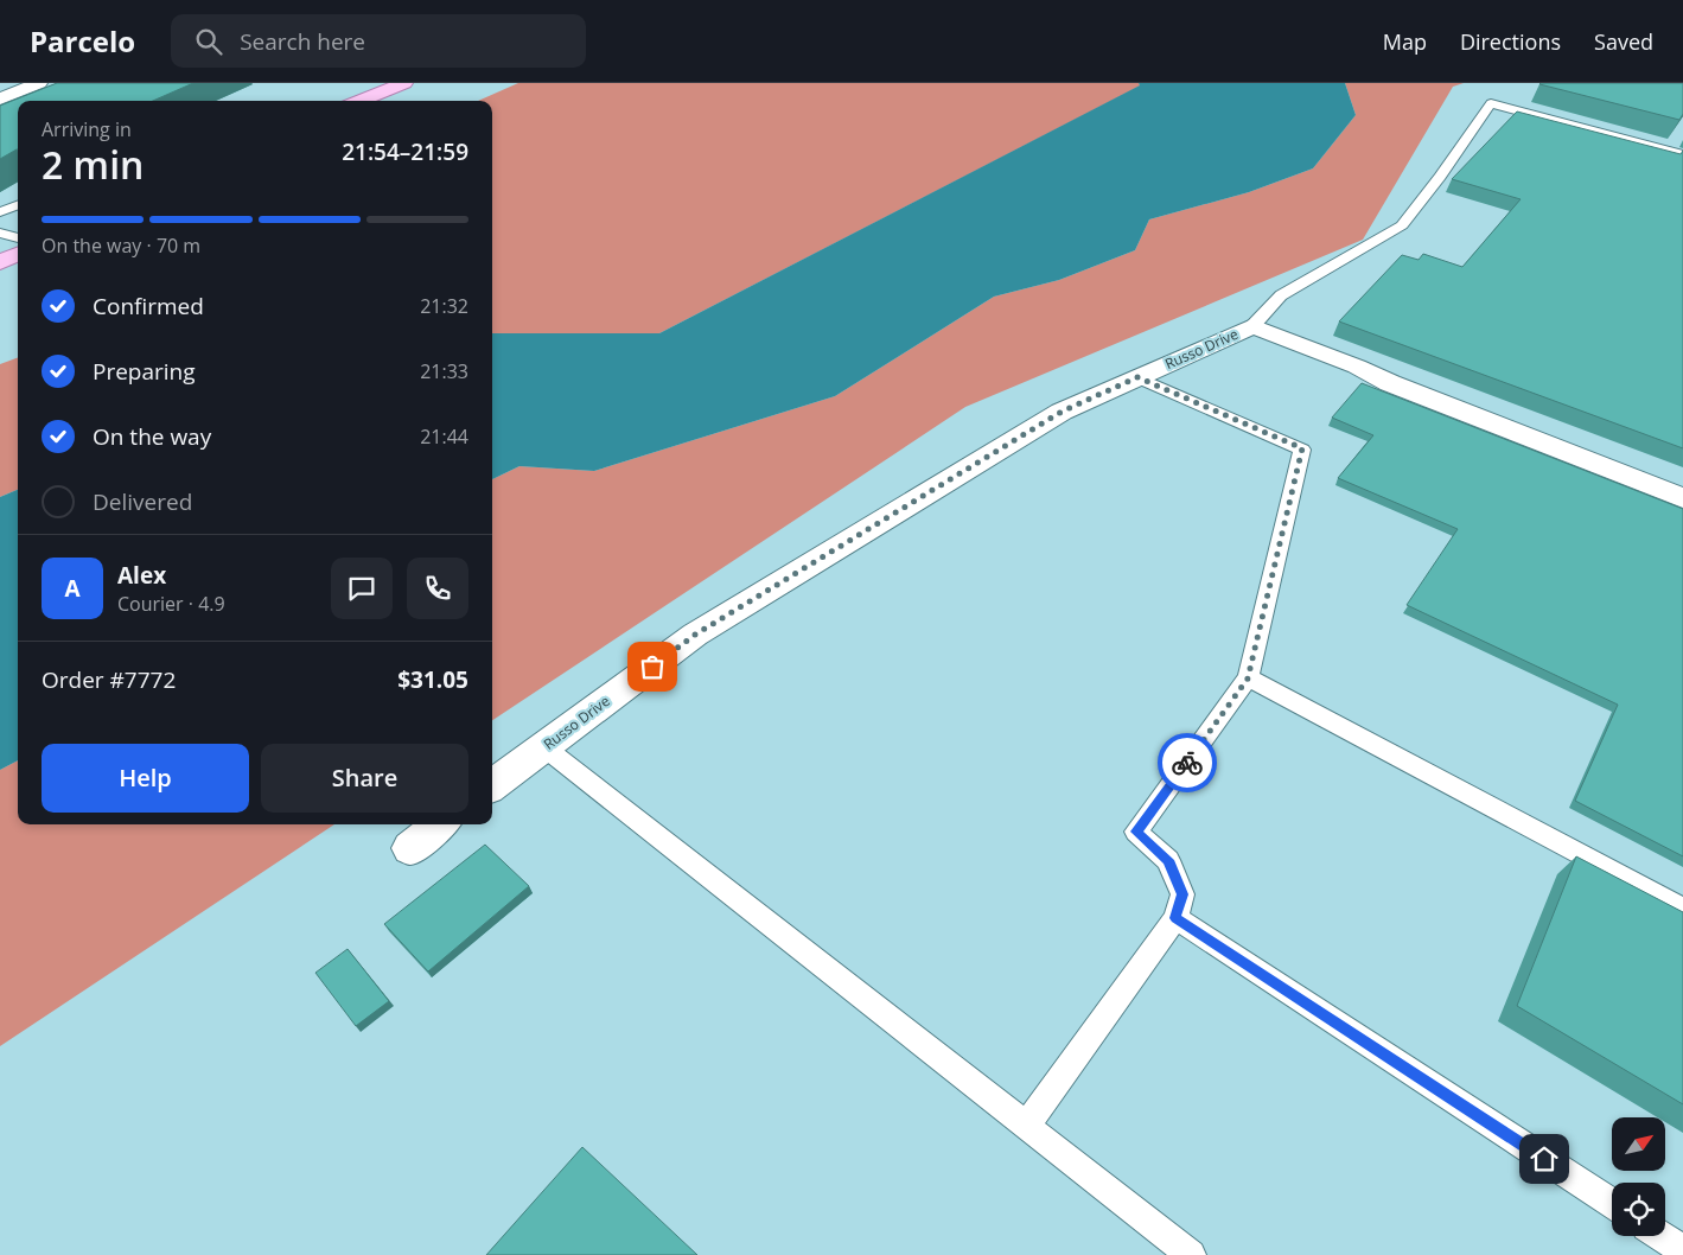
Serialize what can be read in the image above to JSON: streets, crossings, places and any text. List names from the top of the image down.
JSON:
{
  "streets": {
    "street": ["Russo Drive"]
  },
  "north": "top right",
  "page": {
    "header": "Parcelo",
    "search": "Search here",
    "nav": ["Map", "Directions", "Saved"],
    "heading": ["2 min", "Arriving in", "21:54–21:59"],
    "panel": [
      "Alex",
      "Courier · 4.9",
      "Order #7772",
      "$31.05"
    ],
    "bar": "On the way · 70 m",
    "list": [
      ["Confirmed", "21:32"],
      ["Preparing", "21:33"],
      ["On the way", "21:44"],
      "Delivered"
    ],
    "round": "A",
    "buttons": ["Help", "Share"]
  }
}
